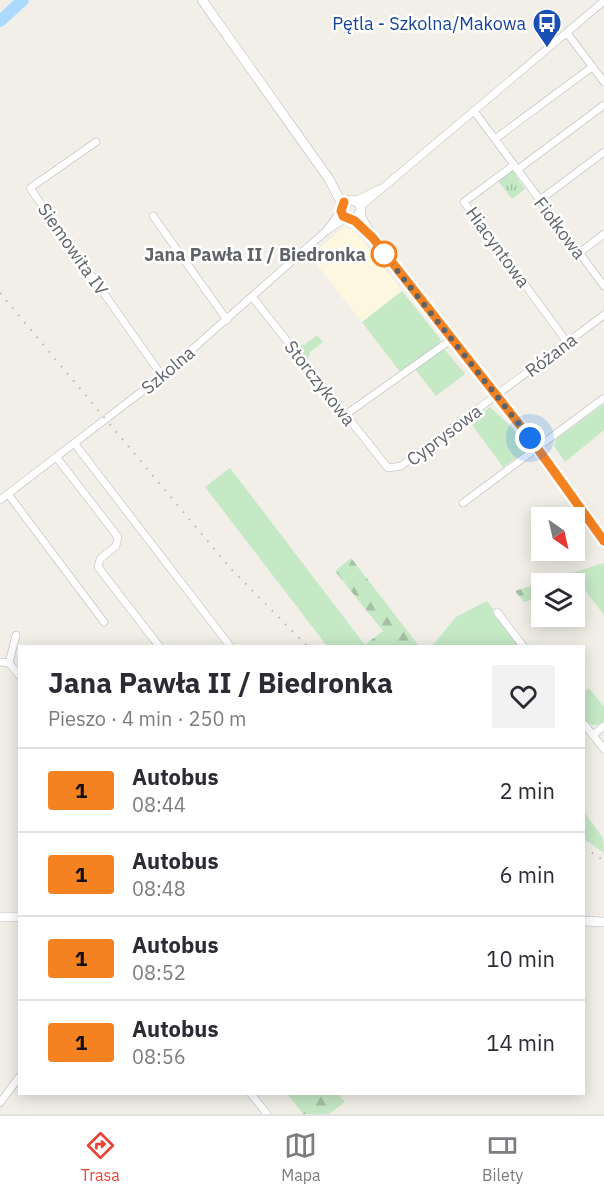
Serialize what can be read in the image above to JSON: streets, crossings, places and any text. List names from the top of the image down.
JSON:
{
  "streets": {
    "street": [
      "Fiołkowa",
      "Hiacyntowa",
      "Siemowita IV",
      "Różana",
      "Szkolna",
      "Storczykowa",
      "Cyprysowa"
    ]
  },
  "crossings": [
    ["Fiołkowa", "Hiacyntowa"],
    ["Fiołkowa", "Szkolna"],
    ["Hiacyntowa", "Różana"],
    ["Siemowita IV", "Szkolna"],
    ["Różana", "Cyprysowa"],
    ["Szkolna", "Storczykowa"],
    ["Storczykowa", "Cyprysowa"]
  ],
  "places": {
    "bus stop": ["Pętla - Szkolna/Makowa"],
    "other": ["Jana Pawła II / Biedronka"]
  },
  "lines": ["bus line 1"],
  "north": "bottom right",
  "page": {
    "heading": ["Jana Pawła II / Biedronka", "Pieszo · 4 min · 250 m"],
    "list": [
      {
        "mark": "1",
        "name": "Autobus",
        "note": "08:44",
        "value": "2 min"
      },
      {
        "mark": "1",
        "name": "Autobus",
        "note": "08:48",
        "value": "6 min"
      },
      {
        "mark": "1",
        "name": "Autobus",
        "note": "08:52",
        "value": "10 min"
      },
      {
        "mark": "1",
        "name": "Autobus",
        "note": "08:56",
        "value": "14 min"
      }
    ],
    "tabs": ["Trasa", "Mapa", "Bilety"]
  }
}
